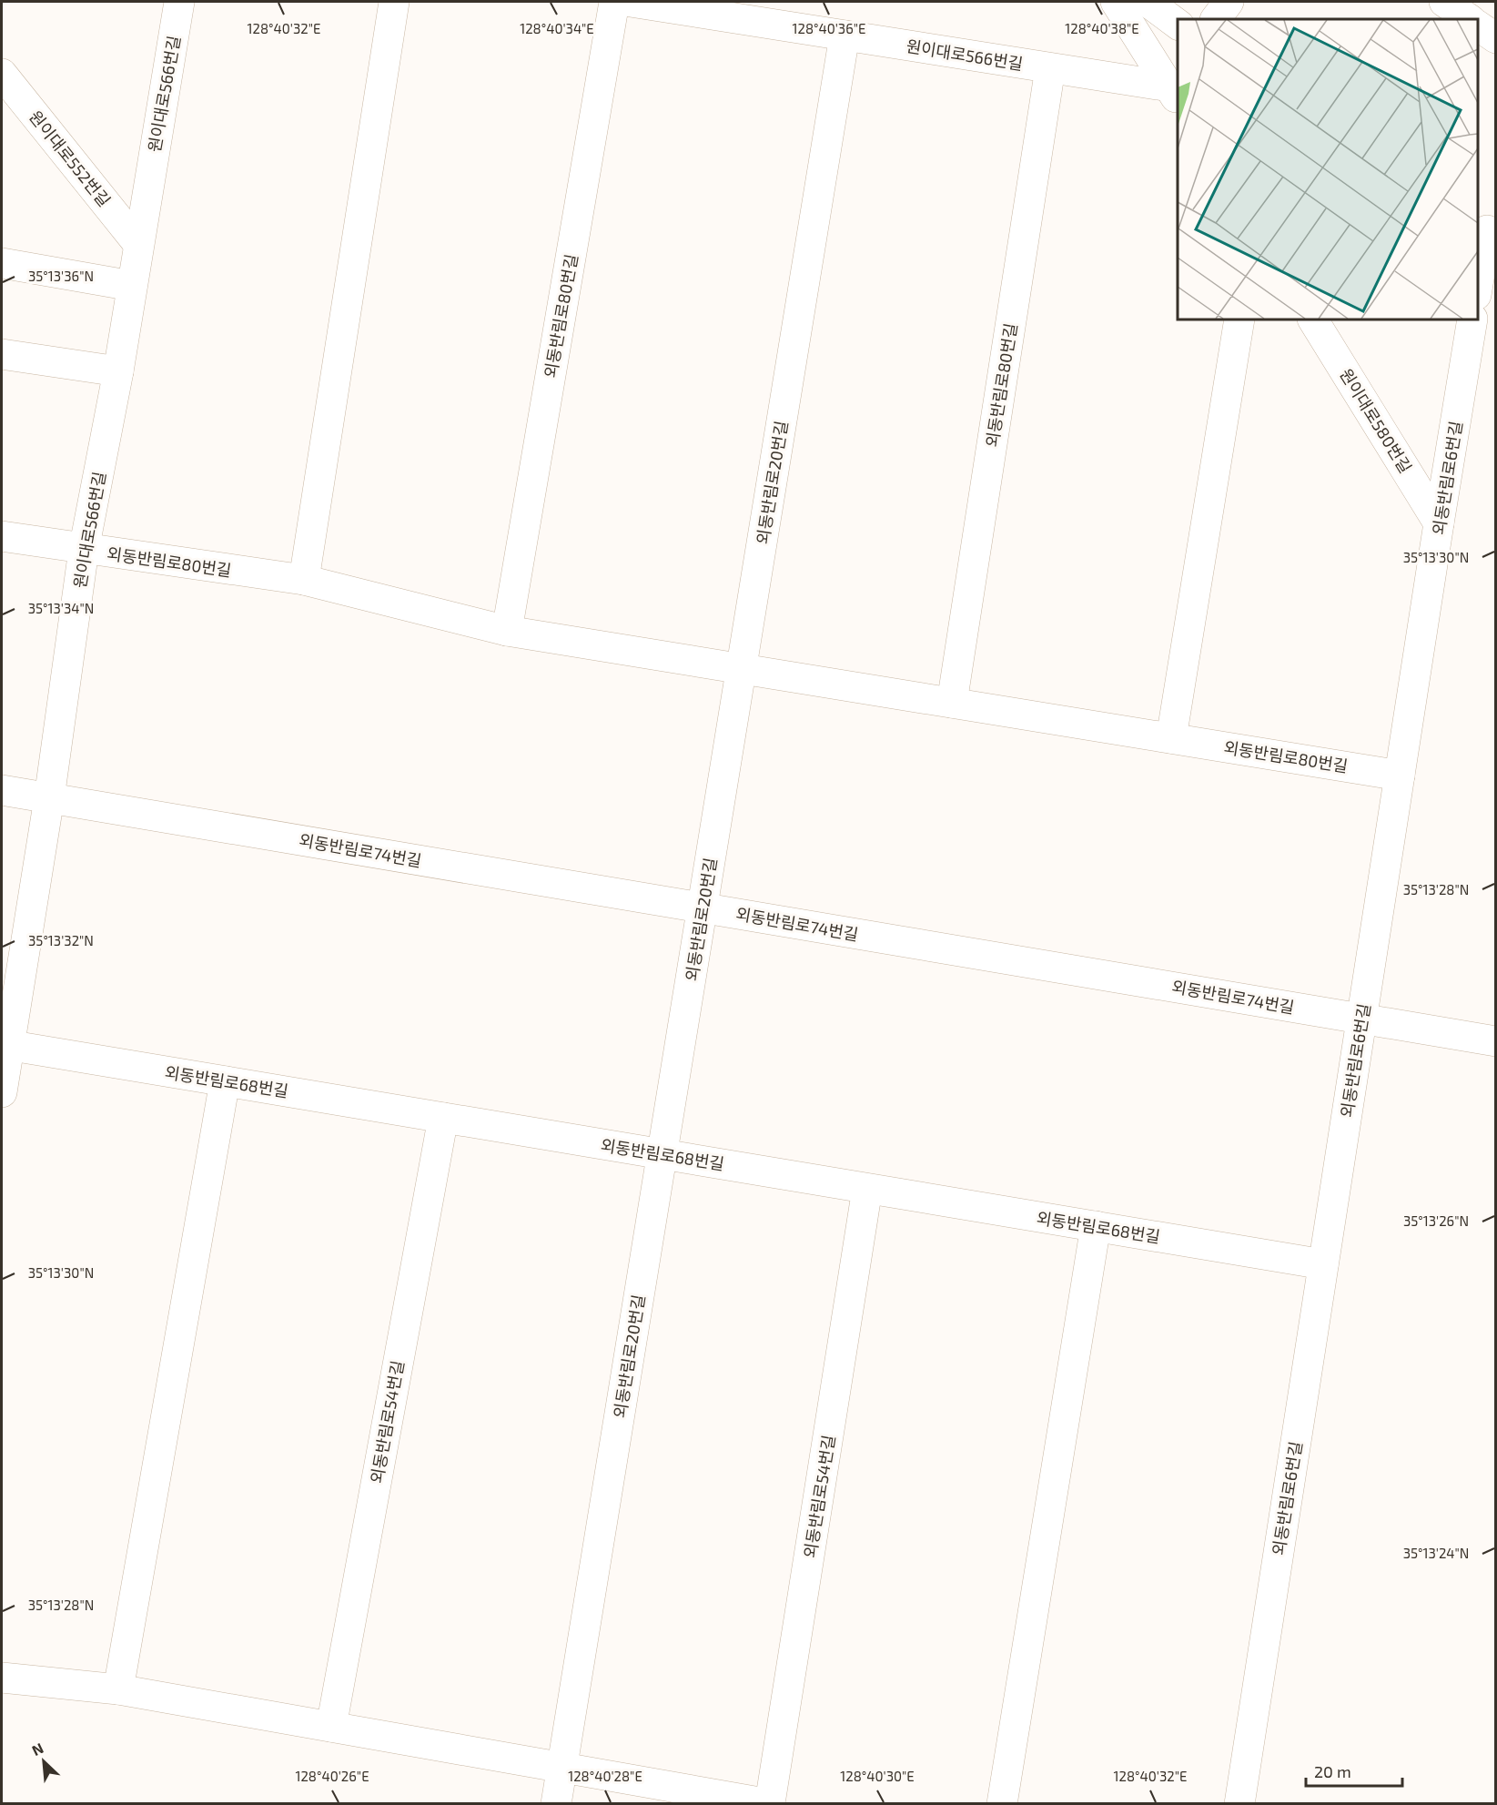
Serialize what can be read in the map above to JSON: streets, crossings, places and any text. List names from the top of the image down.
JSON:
{
  "streets": {
    "street": [
      "원이대로566번길",
      "원이대로552번길",
      "외동반림로80번길",
      "원이대로580번길",
      "외동반림로6번길",
      "외동반림로20번길",
      "외동반림로74번길",
      "외동반림로68번길",
      "외동반림로54번길"
    ]
  },
  "crossings": [
    ["원이대로566번길", "원이대로552번길"],
    ["원이대로566번길", "외동반림로80번길"],
    ["원이대로566번길", "외동반림로20번길"],
    ["원이대로566번길", "외동반림로74번길"],
    ["원이대로566번길", "외동반림로68번길"],
    ["외동반림로80번길", "외동반림로6번길"],
    ["외동반림로80번길", "외동반림로20번길"],
    ["원이대로580번길", "외동반림로6번길"],
    ["외동반림로6번길", "외동반림로74번길"],
    ["외동반림로6번길", "외동반림로68번길"],
    ["외동반림로20번길", "외동반림로74번길"],
    ["외동반림로20번길", "외동반림로68번길"],
    ["외동반림로20번길", "외동반림로54번길"],
    ["외동반림로68번길", "외동반림로54번길"]
  ],
  "scale_bar": "20 m",
  "north": "top left",
  "coordinates": [
    "128°40'32\"E",
    "128°40'34\"E",
    "128°40'36\"E",
    "128°40'38\"E",
    "35°13'36\"N",
    "35°13'30\"N",
    "35°13'34\"N",
    "35°13'28\"N",
    "35°13'32\"N",
    "35°13'26\"N",
    "35°13'24\"N",
    "128°40'26\"E",
    "128°40'28\"E",
    "128°40'30\"E"
  ]
}
